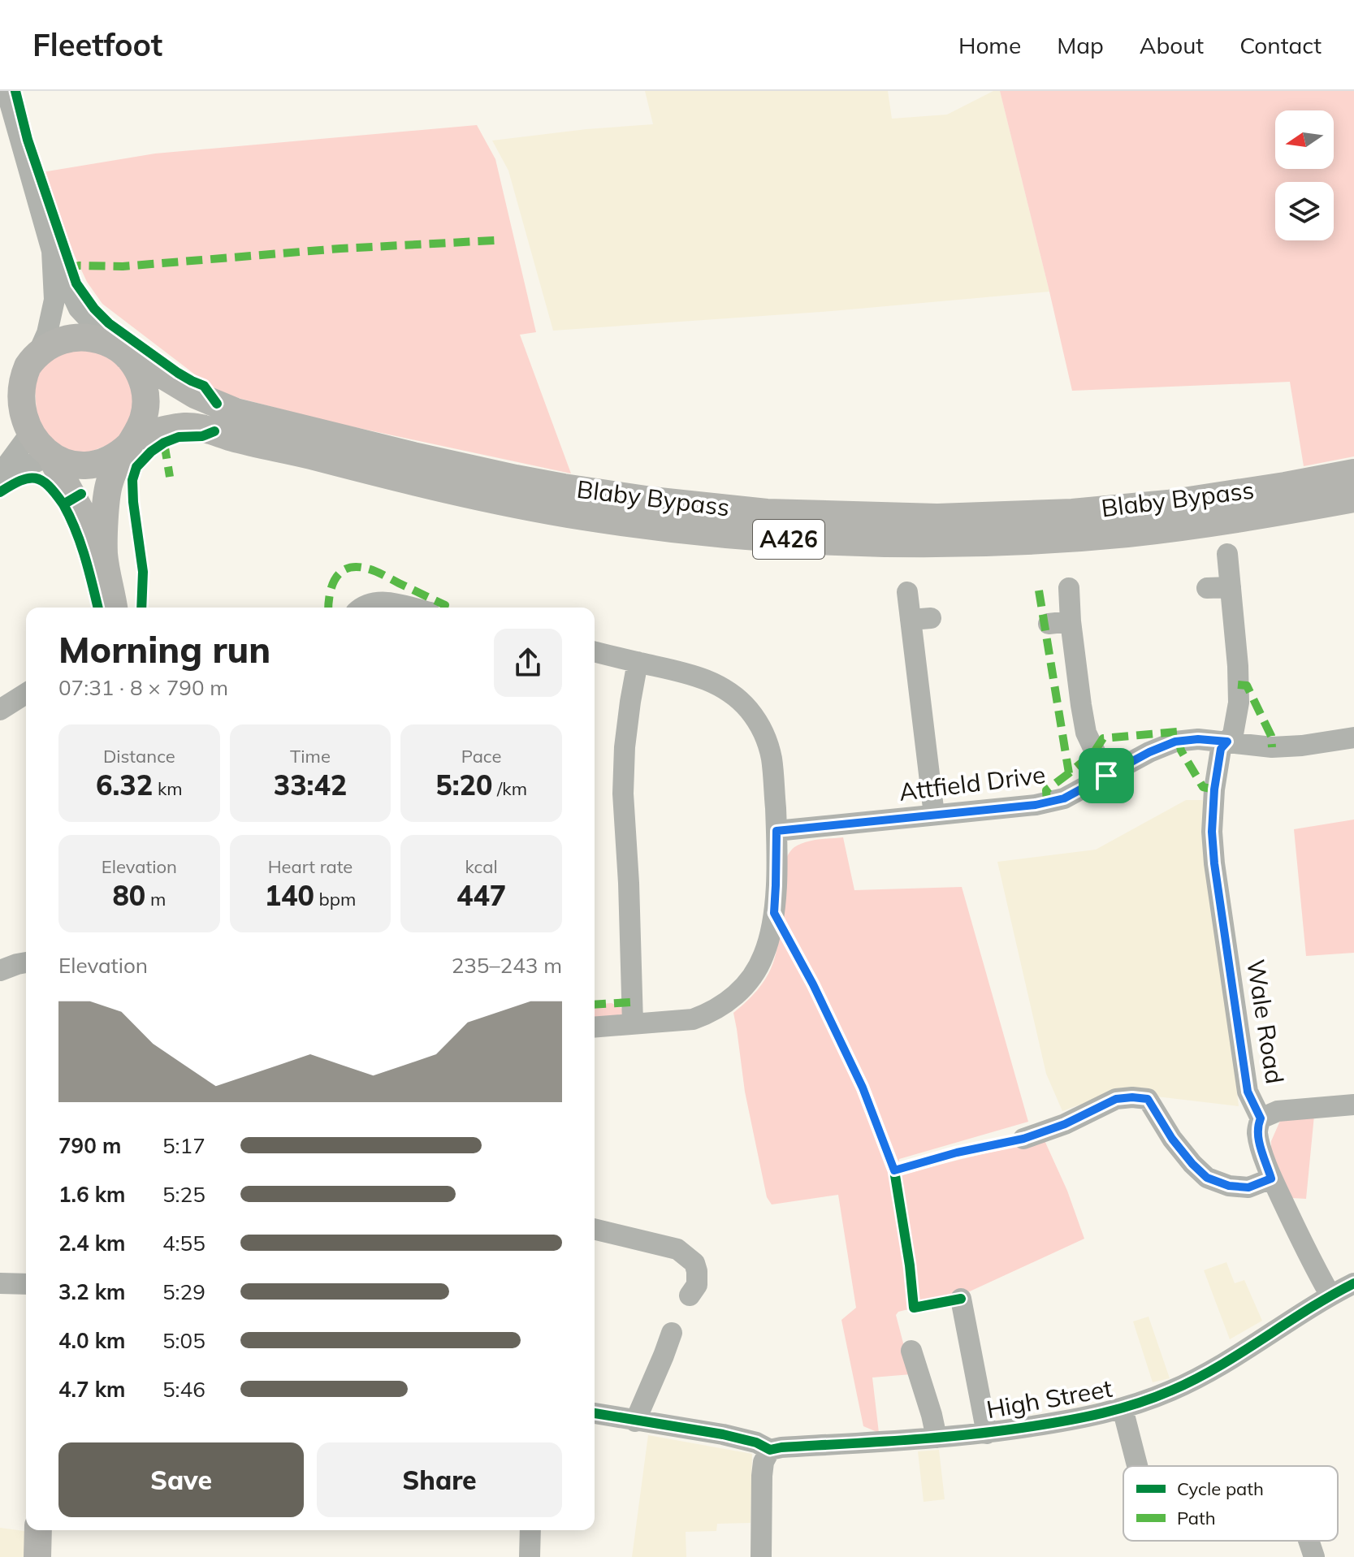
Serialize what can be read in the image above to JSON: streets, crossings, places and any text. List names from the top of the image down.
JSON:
{
  "streets": {
    "main road": ["Blaby Bypass", "A426"],
    "street": ["Attfield Drive", "Wale Road", "High Street"]
  },
  "crossings": [
    ["Attfield Drive", "Wale Road"],
    ["Wale Road", "High Street"]
  ],
  "legend": ["Cycle path", "Path"],
  "north": "left",
  "page": {
    "header": "Fleetfoot",
    "nav": [
      "Home",
      "Map",
      "About",
      "Contact"
    ],
    "heading": ["Morning run", "07:31 · 8 × 790 m"],
    "stats": [
      ["Distance", "6.32 km"],
      ["Time", "33:42"],
      ["Pace", "5:20 /km"],
      ["Elevation", "80 m"],
      ["Heart rate", "140 bpm"],
      ["kcal", "447"]
    ],
    "chart": ["Elevation", "235–243 m"],
    "list": [
      {
        "name": "790 m",
        "note": "5:17"
      },
      {
        "name": "1.6 km",
        "note": "5:25"
      },
      {
        "name": "2.4 km",
        "note": "4:55"
      },
      {
        "name": "3.2 km",
        "note": "5:29"
      },
      {
        "name": "4.0 km",
        "note": "5:05"
      },
      {
        "name": "4.7 km",
        "note": "5:46"
      }
    ],
    "buttons": ["Save", "Share"]
  }
}
